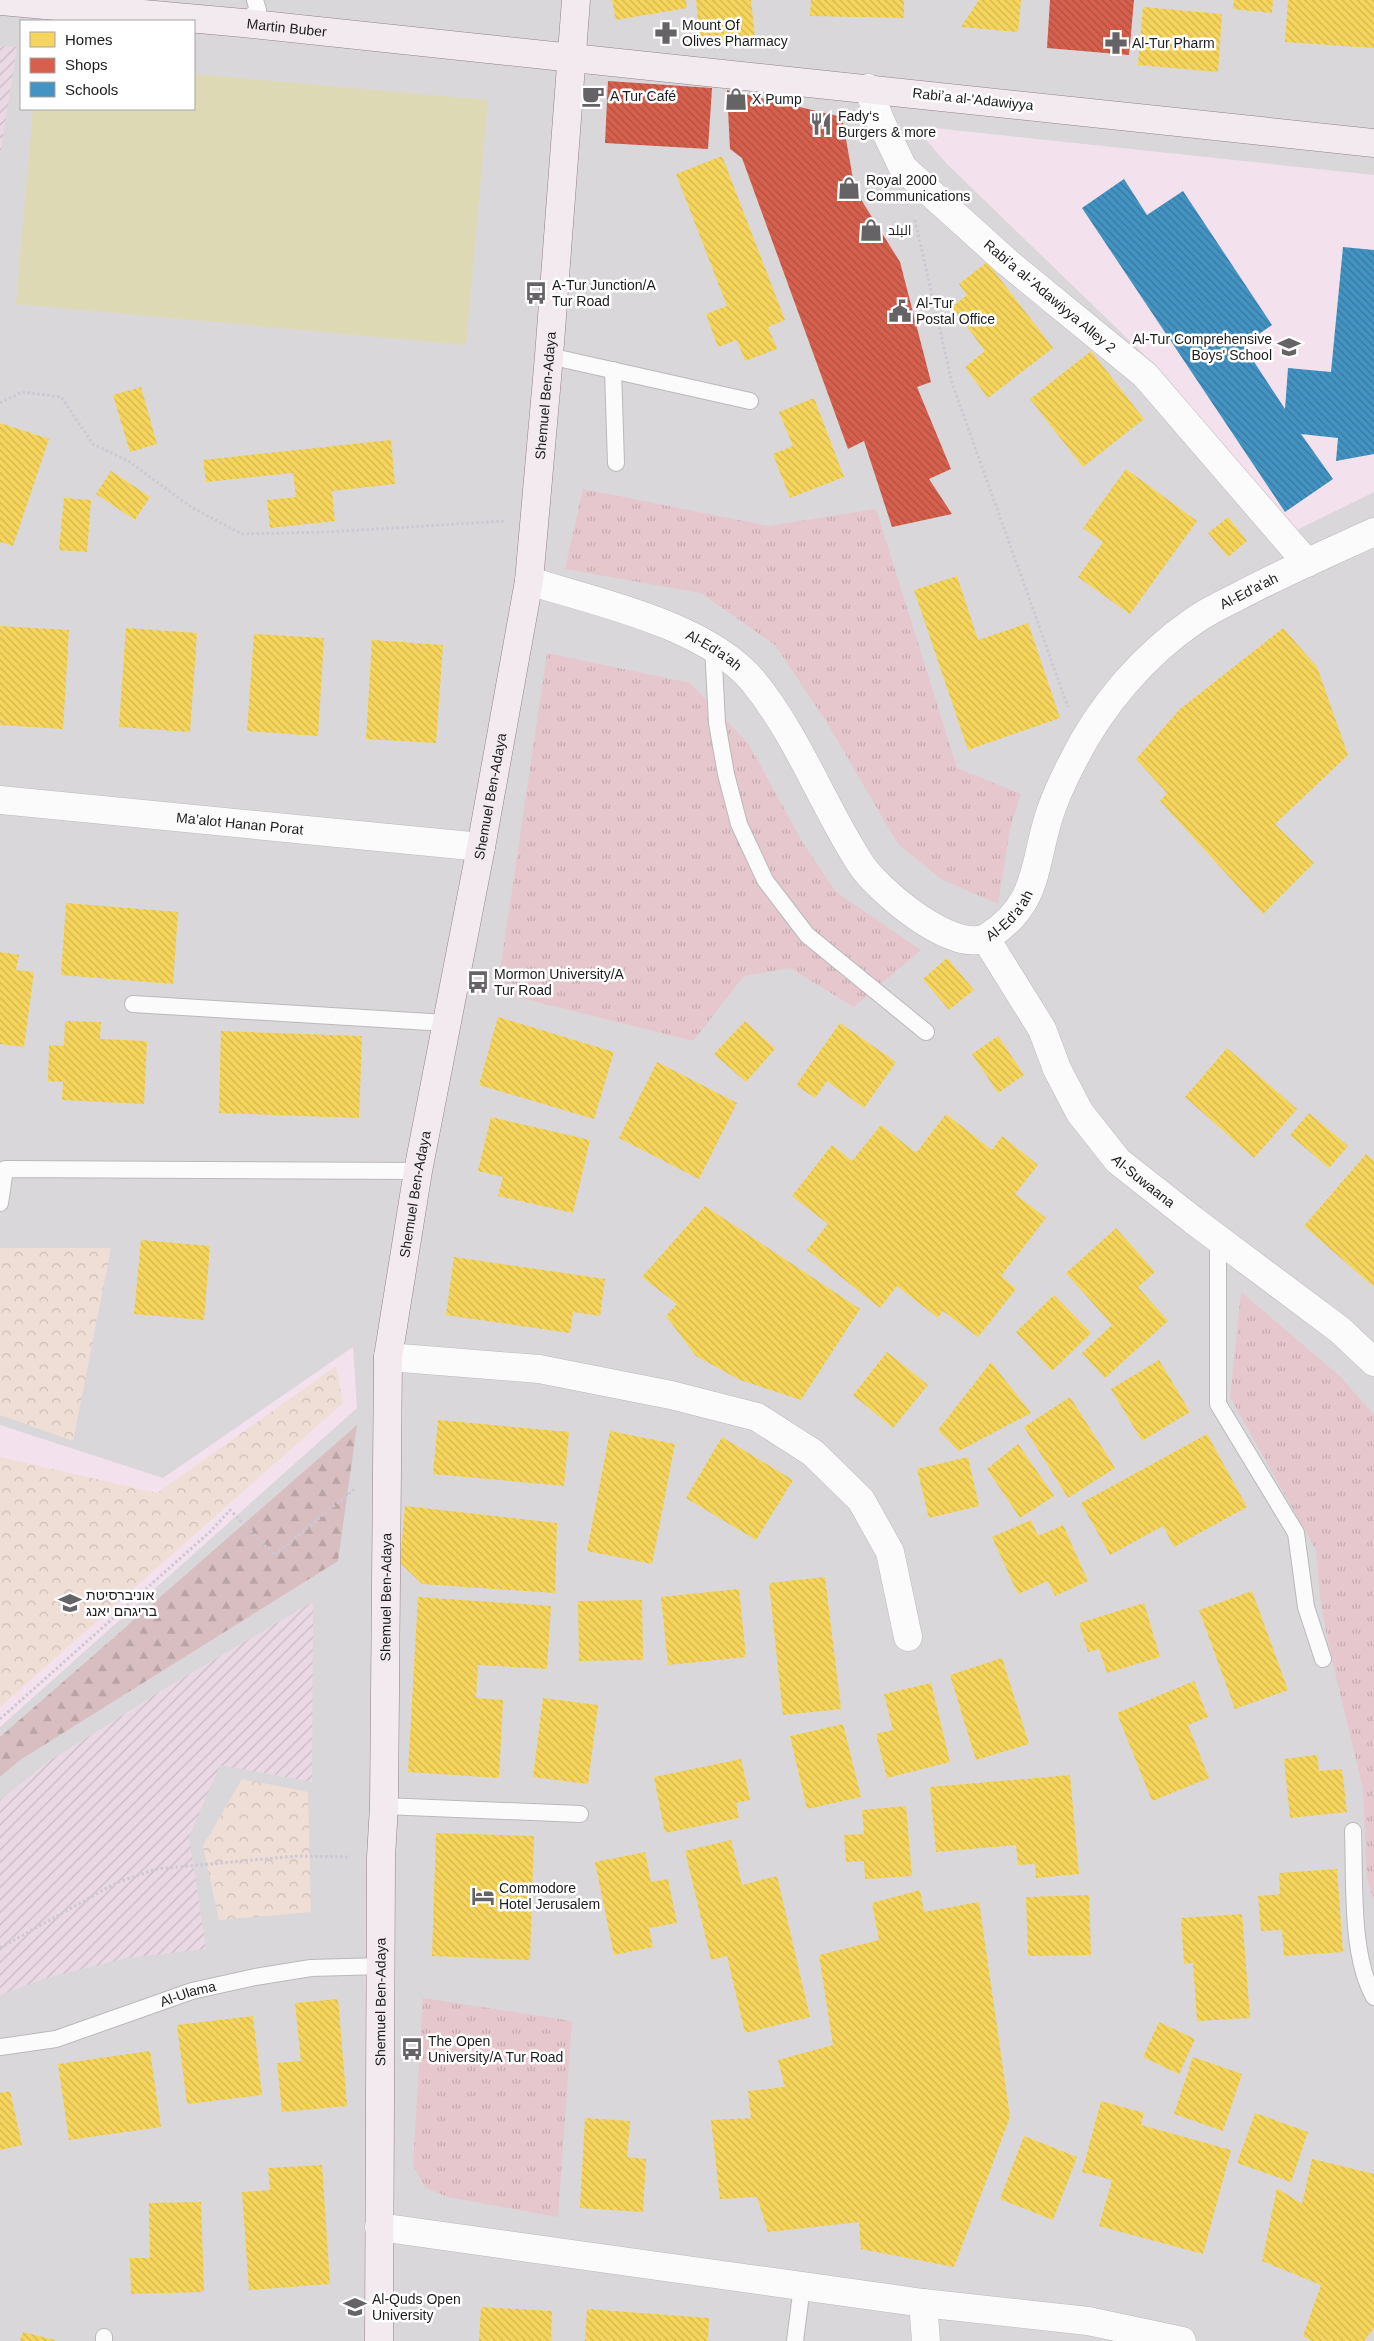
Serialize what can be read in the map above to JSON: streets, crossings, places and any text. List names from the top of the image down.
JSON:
{
  "streets": {
    "street": [
      "Martin Buber",
      "Rabiʼa al-'Adawiyya",
      "Rabiʼa al-'Adawiyya Alley 2",
      "Shemuel Ben-Adaya",
      "Al-Ed'a'ah",
      "Ma’alot Hanan Porat",
      "Al-Suwaana"
    ],
    "lane": ["Al-Ulama"]
  },
  "crossings": [
    ["Martin Buber", "Rabiʼa al-'Adawiyya"],
    ["Martin Buber", "Shemuel Ben-Adaya"],
    ["Rabiʼa al-'Adawiyya", "Rabiʼa al-'Adawiyya Alley 2"],
    ["Rabiʼa al-'Adawiyya", "Shemuel Ben-Adaya"],
    ["Rabiʼa al-'Adawiyya Alley 2", "Al-Ed'a'ah"],
    ["Shemuel Ben-Adaya", "Al-Ed'a'ah"],
    ["Shemuel Ben-Adaya", "Ma’alot Hanan Porat"],
    ["Shemuel Ben-Adaya", "Al-Ulama"],
    ["Al-Ed'a'ah", "Al-Suwaana"]
  ],
  "places": {
    "pharmacy": ["Mount Of Olives Pharmacy", "Al-Tur Pharm"],
    "cafe": ["A Tur Café"],
    "shop": ["X Pump", "Royal 2000 Communications", "البلد"],
    "restaurant": ["Fady‘s Burgers & more"],
    "bus stop": ["A-Tur Junction/A Tur Road", "Mormon University/A Tur Road", "The Open University/A Tur Road"],
    "public building": ["Al-Tur Postal Office"],
    "school or university": ["Al-Tur Comprehensive Boys' School", "אוניברסיטת בריגהם יאנג", "Al-Quds Open University"],
    "hotel": ["Commodore Hotel Jerusalem"]
  },
  "legend": ["Homes", "Shops", "Schools"]
}
